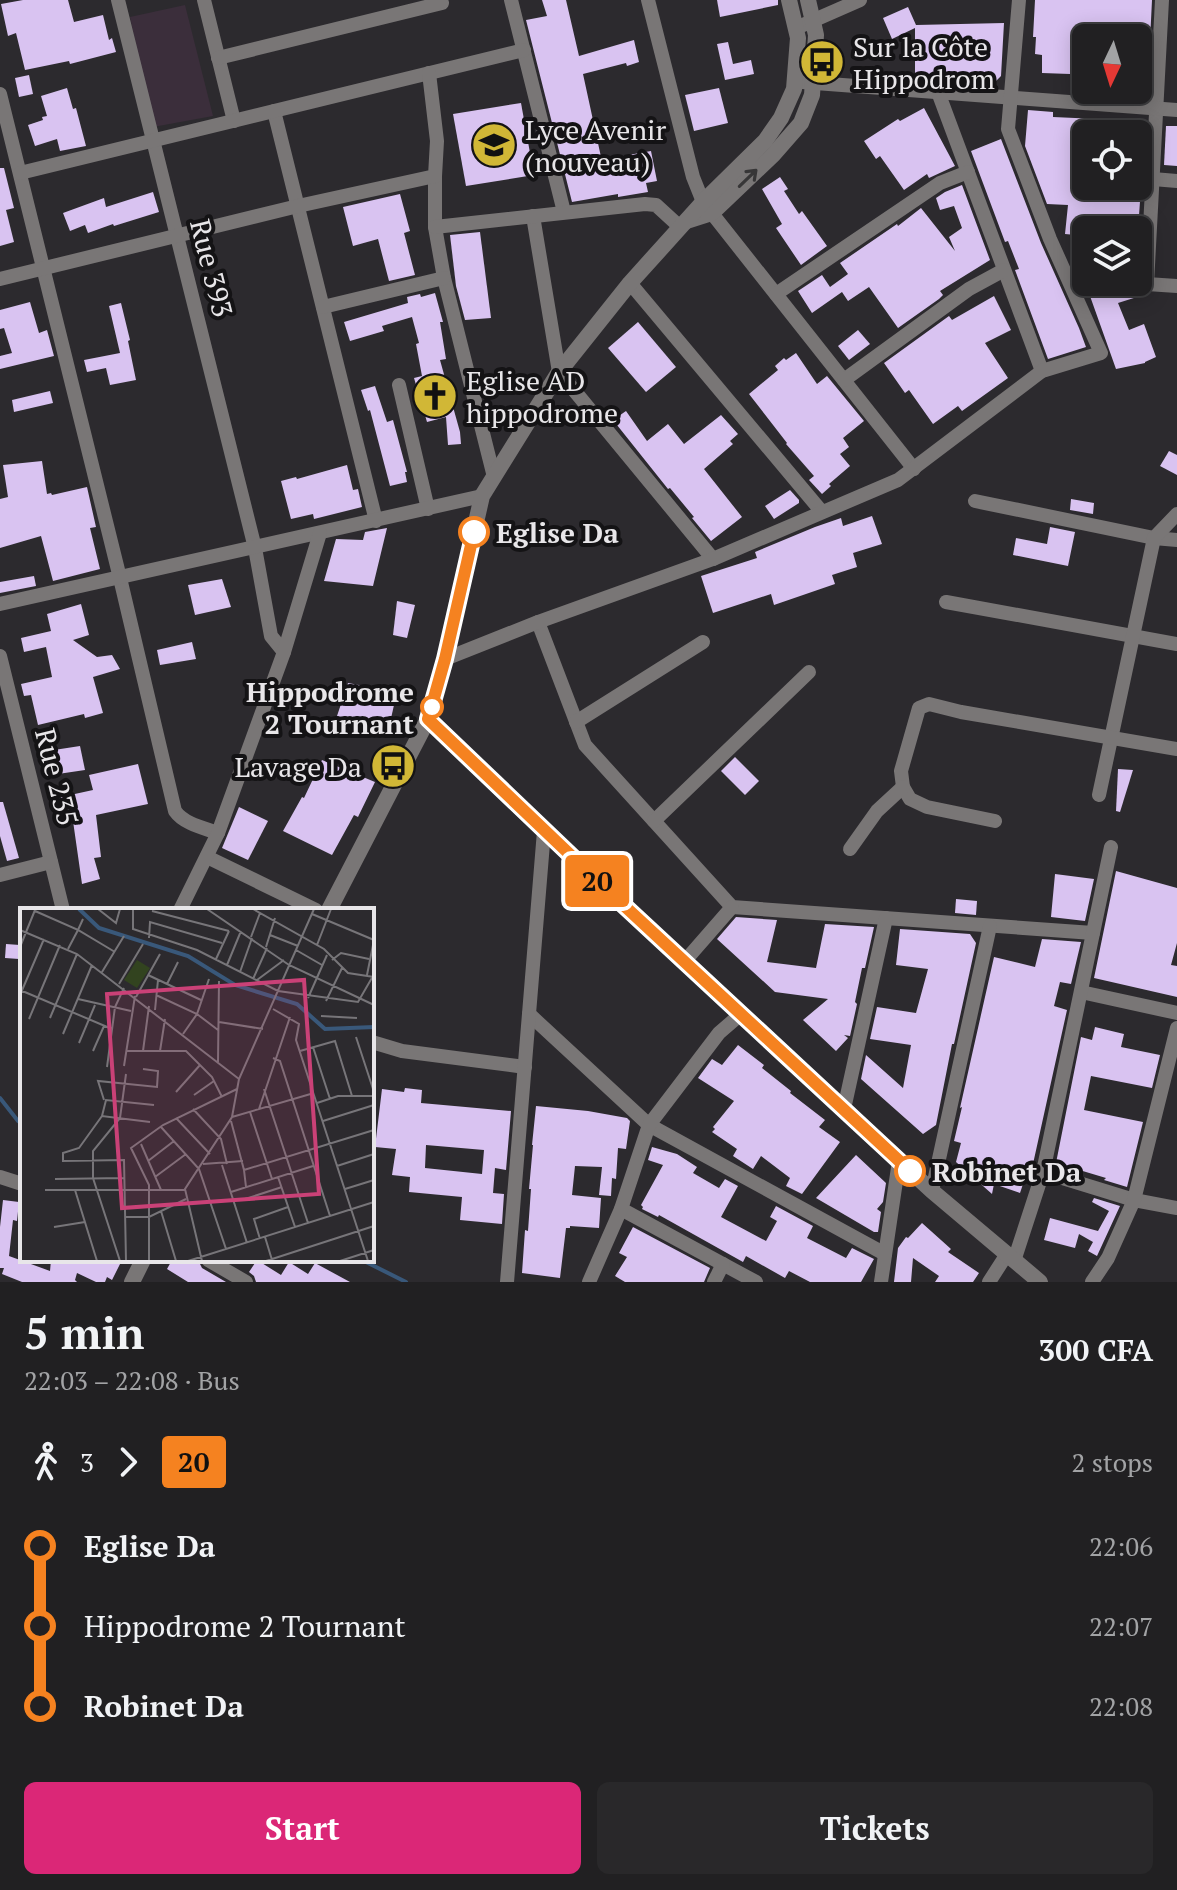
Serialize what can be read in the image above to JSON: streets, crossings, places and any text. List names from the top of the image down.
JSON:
{
  "streets": {
    "street": ["Rue 393", "Rue 235"]
  },
  "places": {
    "bus stop": ["Sur la Côte Hippodrom", "Lavage Da"],
    "school or university": ["Lyce Avenir (nouveau)"],
    "church": ["Eglise AD hippodrome"],
    "other": ["Eglise Da", "Hippodrome 2 Tournant", "Robinet Da"]
  },
  "lines": ["bus line 20"],
  "north": "bottom",
  "page": {
    "on_map": "20",
    "heading": ["5 min", "22:03 – 22:08 · Bus", "300 CFA"],
    "legs": ["3", "20", "2 stops"],
    "list": [
      {
        "name": "Eglise Da",
        "value": "22:06"
      },
      {
        "name": "Hippodrome 2 Tournant",
        "value": "22:07"
      },
      {
        "name": "Robinet Da",
        "value": "22:08"
      }
    ],
    "buttons": ["Start", "Tickets"]
  }
}
